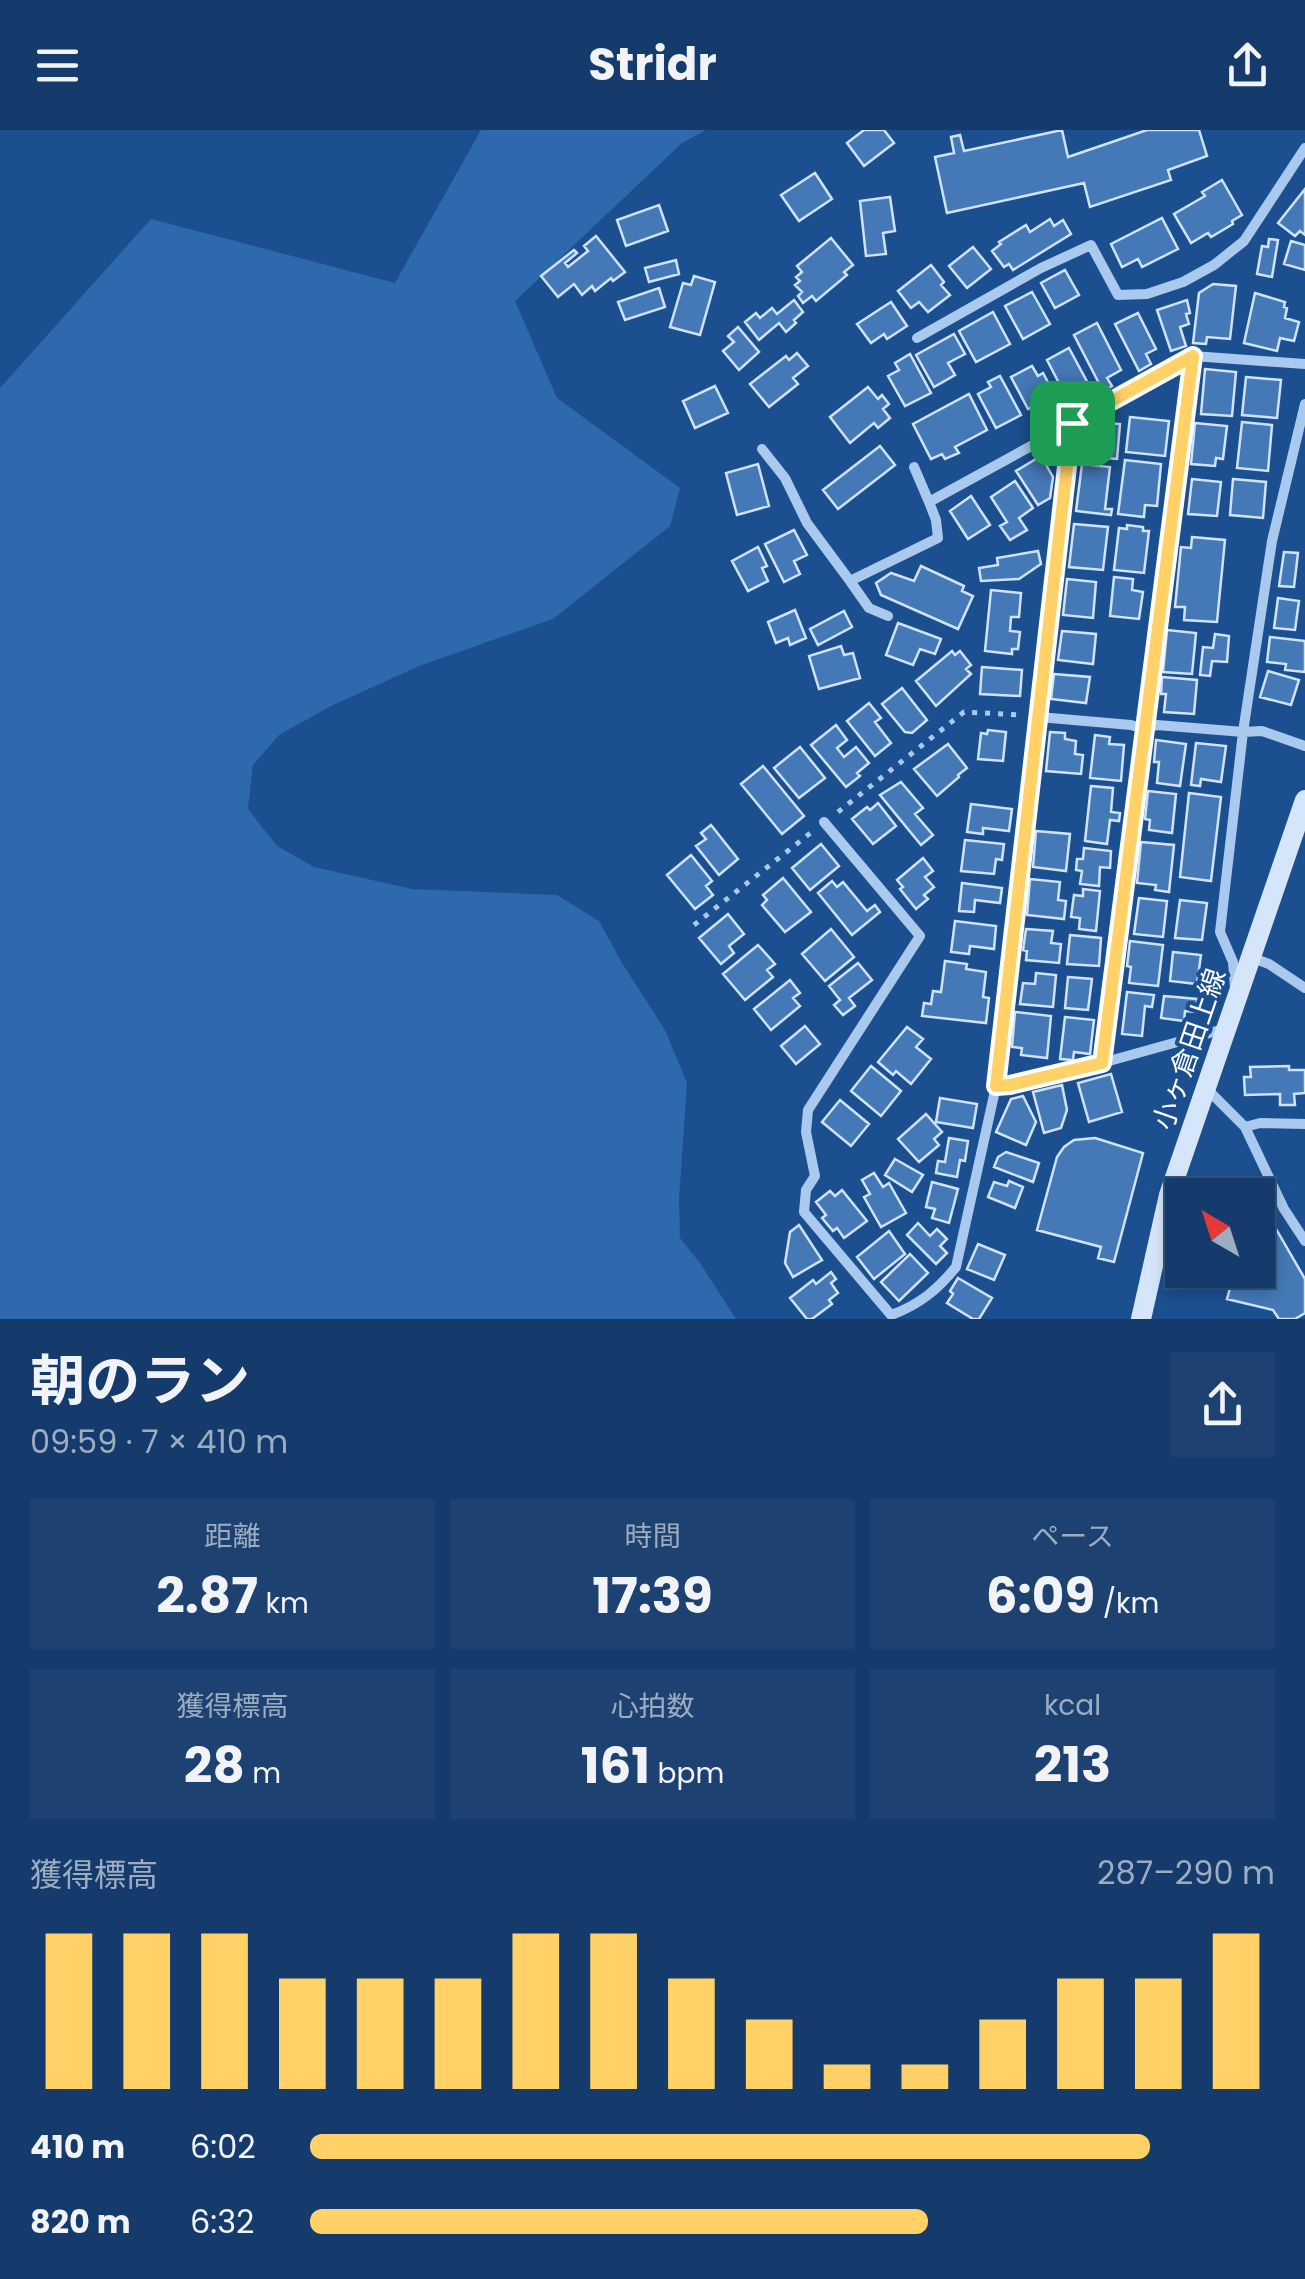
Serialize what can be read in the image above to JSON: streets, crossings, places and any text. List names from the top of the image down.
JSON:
{
  "streets": {
    "main road": ["小ヶ倉田上線"]
  },
  "north": "top left",
  "page": {
    "header": "Stridr",
    "heading": ["朝のラン", "09:59 · 7 × 410 m"],
    "stats": [
      ["距離", "2.87 km"],
      ["時間", "17:39"],
      ["ペース", "6:09 /km"],
      ["獲得標高", "28 m"],
      ["心拍数", "161 bpm"],
      ["kcal", "213"]
    ],
    "chart": ["獲得標高", "287–290 m"],
    "list": [
      {
        "name": "410 m",
        "note": "6:02"
      },
      {
        "name": "820 m",
        "note": "6:32"
      }
    ]
  }
}
